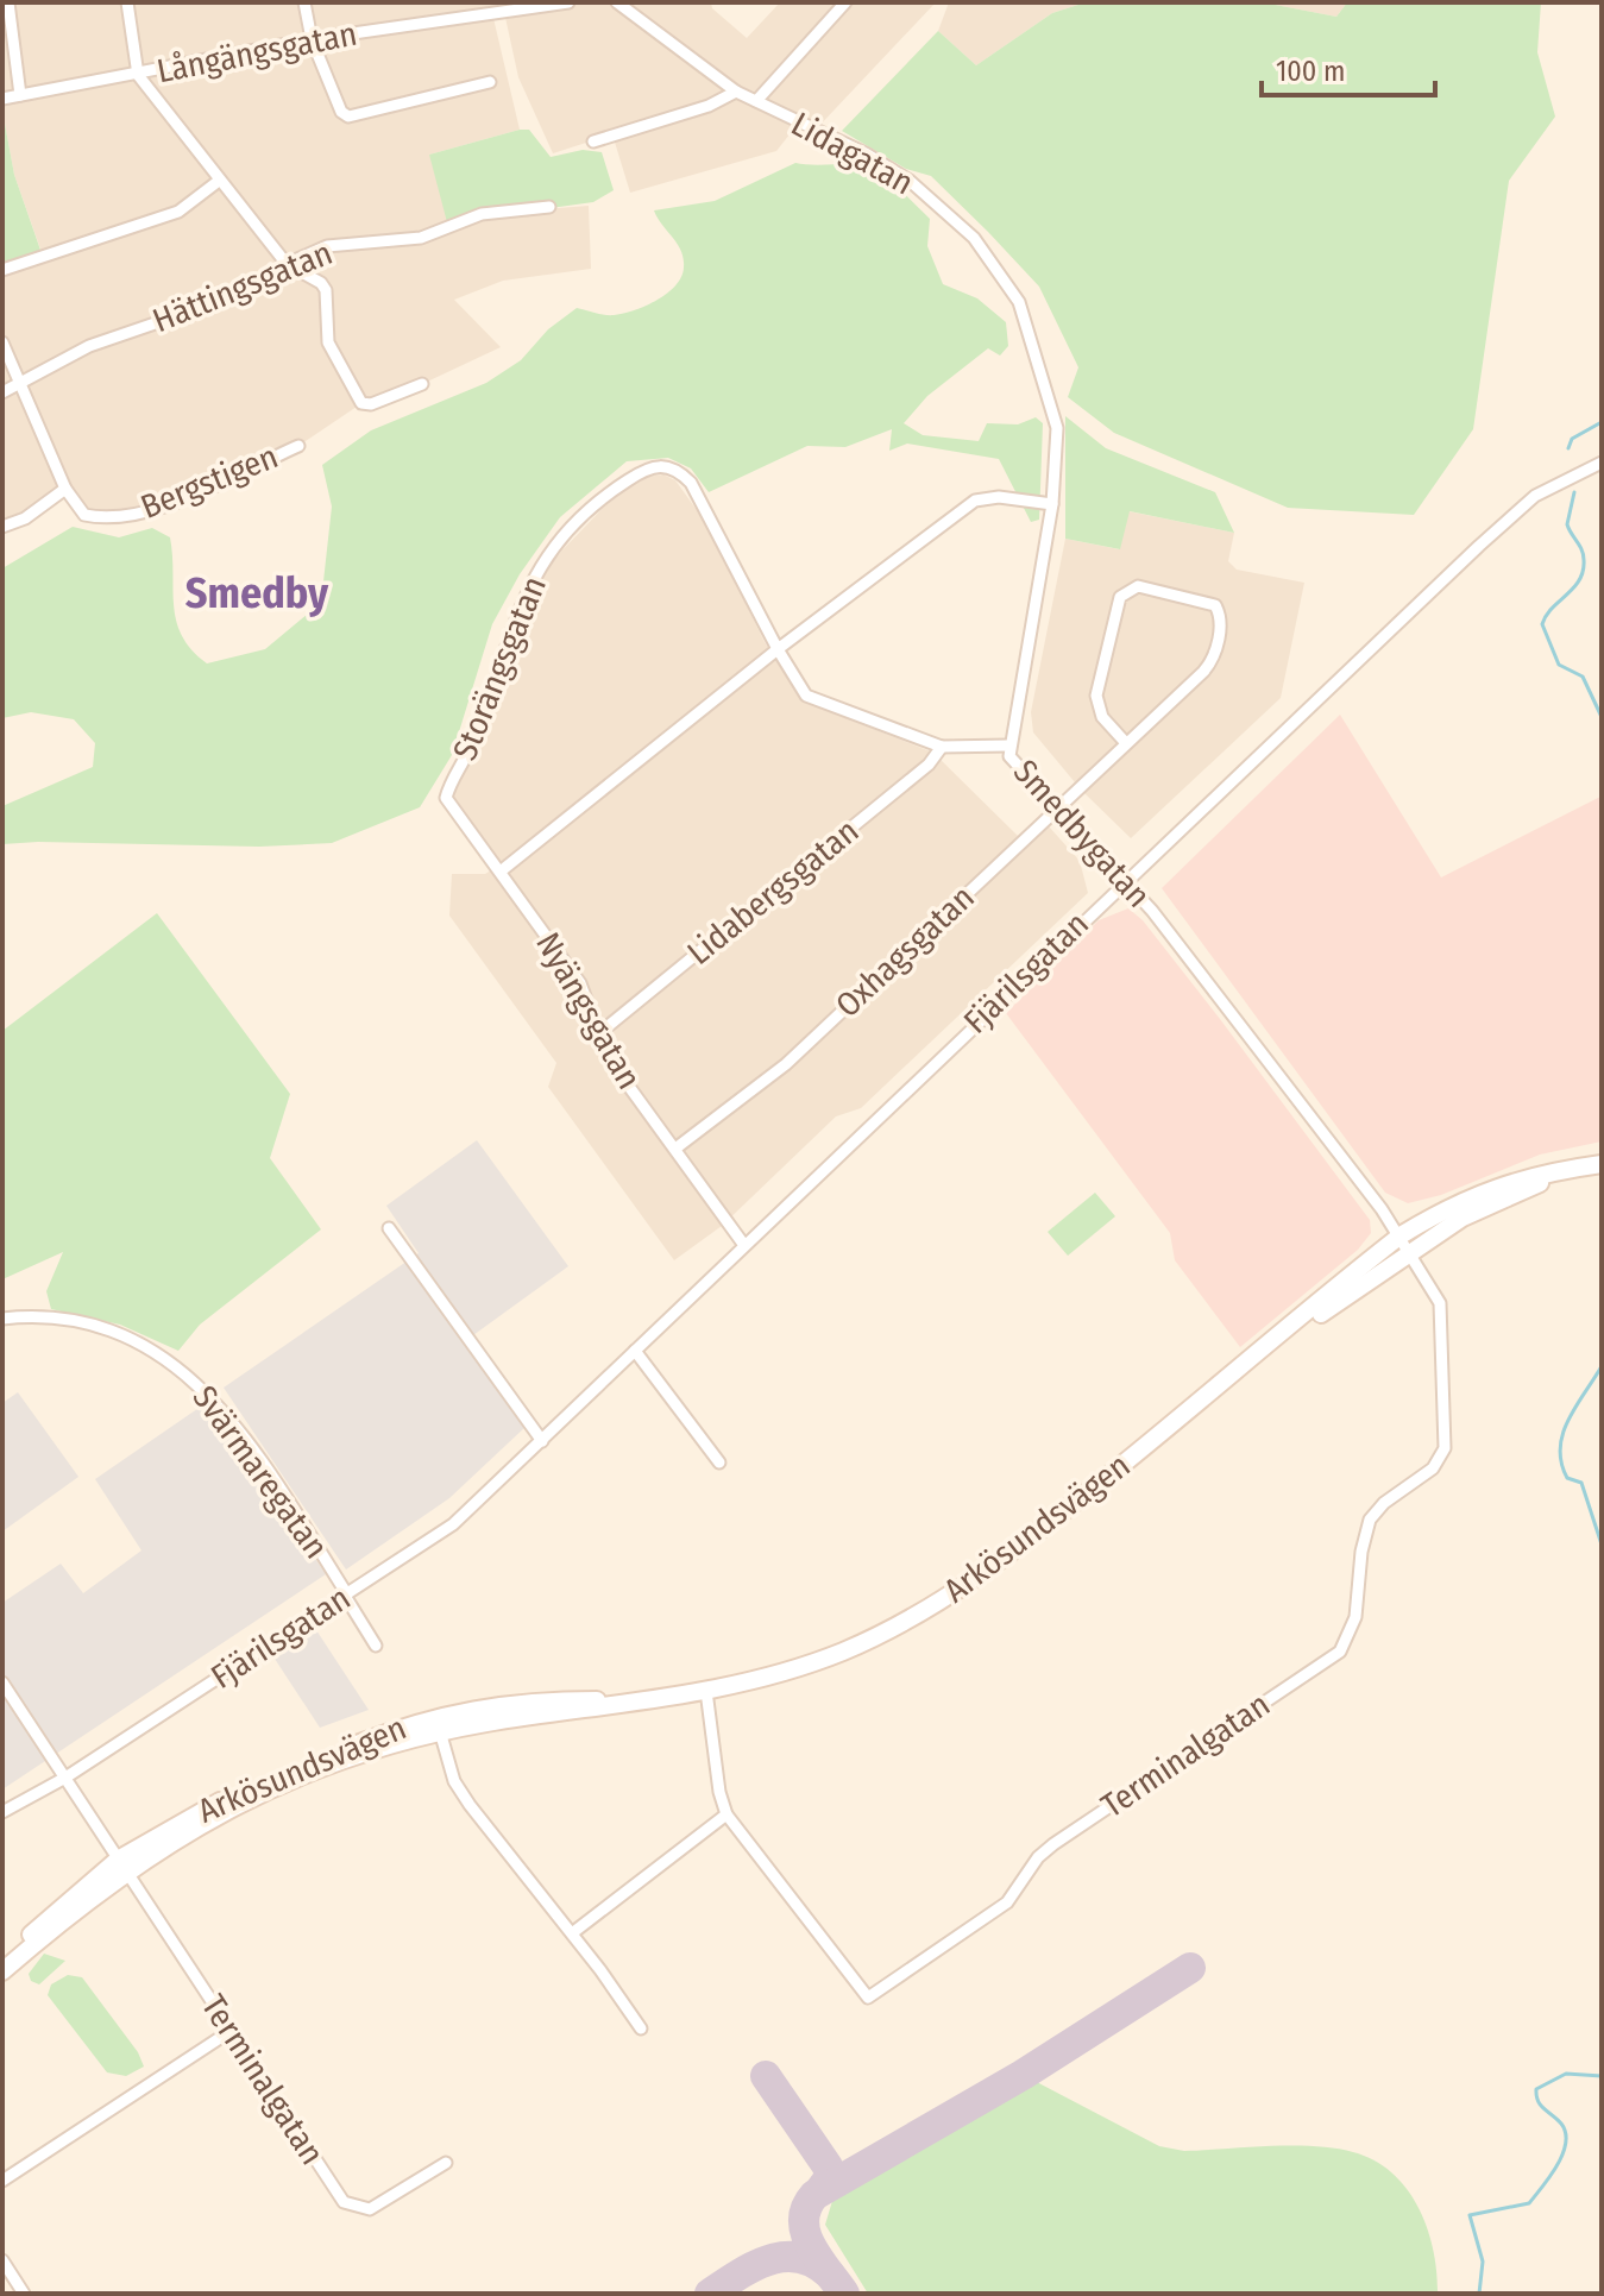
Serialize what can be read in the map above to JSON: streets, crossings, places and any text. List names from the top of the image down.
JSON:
{
  "streets": {
    "main road": ["Arkösundsvägen"],
    "street": [
      "Långängsgatan",
      "Lidagatan",
      "Hättingsgatan",
      "Bergstigen",
      "Storängsgatan",
      "Smedbygatan",
      "Lidabergsgatan",
      "Oxhagsgatan",
      "Fjärilsgatan",
      "Nyängsgatan",
      "Svärmaregatan",
      "Terminalgatan"
    ]
  },
  "crossings": [
    ["Lidagatan", "Smedbygatan"],
    ["Hättingsgatan", "Bergstigen"],
    ["Storängsgatan", "Smedbygatan"],
    ["Storängsgatan", "Nyängsgatan"],
    ["Smedbygatan", "Lidabergsgatan"],
    ["Smedbygatan", "Oxhagsgatan"],
    ["Smedbygatan", "Fjärilsgatan"],
    ["Smedbygatan", "Arkösundsvägen"],
    ["Smedbygatan", "Terminalgatan"],
    ["Lidabergsgatan", "Nyängsgatan"],
    ["Oxhagsgatan", "Nyängsgatan"],
    ["Fjärilsgatan", "Nyängsgatan"],
    ["Fjärilsgatan", "Svärmaregatan"],
    ["Fjärilsgatan", "Terminalgatan"],
    ["Arkösundsvägen", "Terminalgatan"]
  ],
  "districts": ["Smedby"],
  "scale_bar": "100 m"
}
